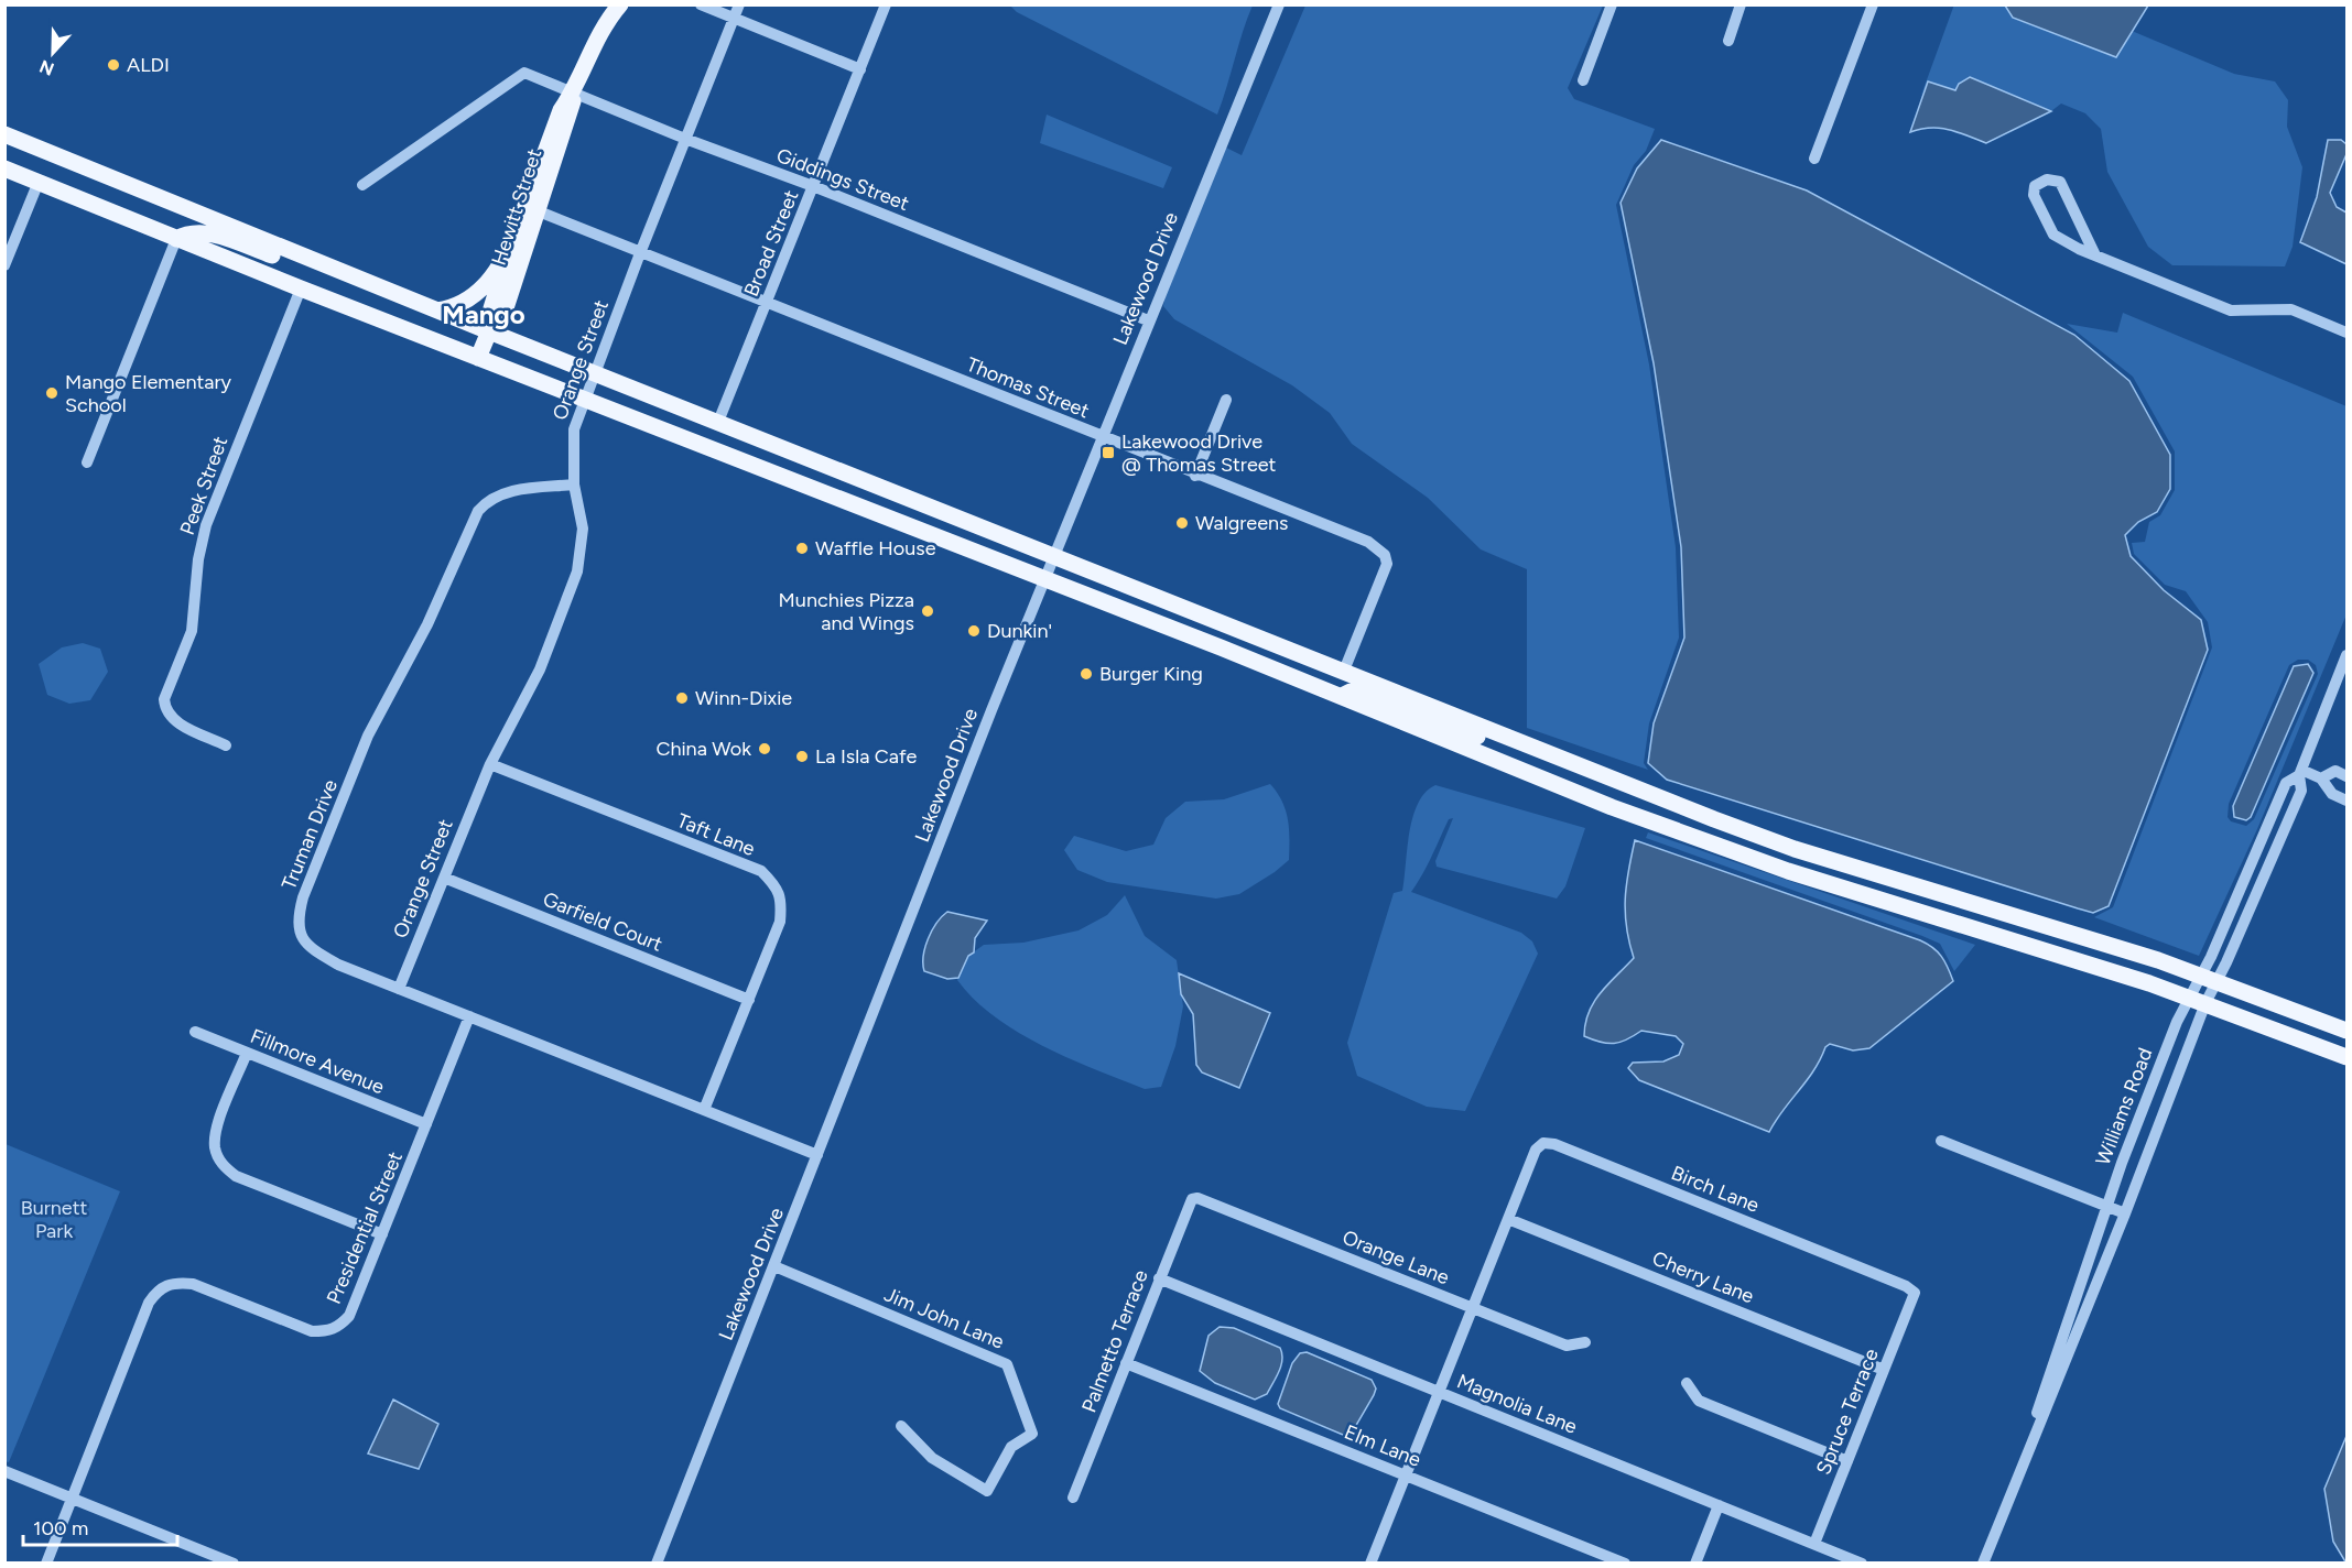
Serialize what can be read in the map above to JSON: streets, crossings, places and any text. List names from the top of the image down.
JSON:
{
  "streets": {
    "main road": ["Hewitt Street"],
    "street": [
      "Giddings Street",
      "Broad Street",
      "Lakewood Drive",
      "Orange Street",
      "Thomas Street",
      "Peek Street",
      "Truman Drive",
      "Taft Lane",
      "Garfield Court",
      "Fillmore Avenue",
      "Williams Road",
      "Birch Lane",
      "Presidential Street",
      "Orange Lane",
      "Cherry Lane",
      "Jim John Lane",
      "Palmetto Terrace",
      "Magnolia Lane",
      "Spruce Terrace",
      "Elm Lane"
    ]
  },
  "crossings": [
    ["Giddings Street", "Hewitt Street"],
    ["Giddings Street", "Broad Street"],
    ["Giddings Street", "Lakewood Drive"],
    ["Giddings Street", "Orange Street"],
    ["Hewitt Street", "Thomas Street"],
    ["Broad Street", "Thomas Street"],
    ["Lakewood Drive", "Thomas Street"],
    ["Lakewood Drive", "Truman Drive"],
    ["Lakewood Drive", "Jim John Lane"],
    ["Orange Street", "Thomas Street"],
    ["Orange Street", "Truman Drive"],
    ["Orange Street", "Taft Lane"],
    ["Orange Street", "Garfield Court"],
    ["Truman Drive", "Taft Lane"],
    ["Truman Drive", "Presidential Street"],
    ["Taft Lane", "Garfield Court"],
    ["Fillmore Avenue", "Presidential Street"],
    ["Birch Lane", "Cherry Lane"],
    ["Birch Lane", "Spruce Terrace"],
    ["Orange Lane", "Palmetto Terrace"],
    ["Cherry Lane", "Spruce Terrace"],
    ["Palmetto Terrace", "Magnolia Lane"],
    ["Palmetto Terrace", "Elm Lane"],
    ["Magnolia Lane", "Spruce Terrace"]
  ],
  "districts": ["Mango"],
  "parks": ["Burnett Park"],
  "places": {
    "other": [
      "ALDI",
      "Mango Elementary School",
      "Walgreens",
      "Waffle House",
      "Munchies Pizza and Wings",
      "Dunkin'",
      "Burger King",
      "Winn-Dixie",
      "China Wok",
      "La Isla Cafe"
    ],
    "transit": ["Lakewood Drive @ Thomas Street"]
  },
  "scale_bar": "100 m",
  "north": "bottom"
}
